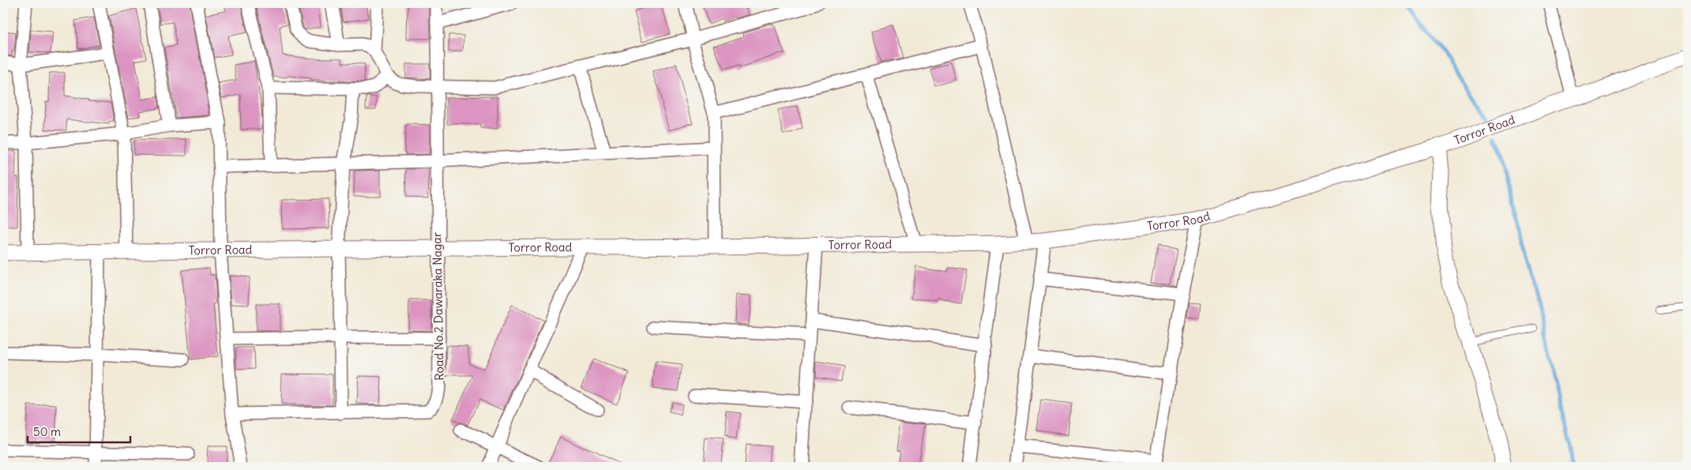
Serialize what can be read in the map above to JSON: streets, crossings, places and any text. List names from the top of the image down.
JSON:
{
  "streets": {
    "street": ["Torror Road", "Road No.2 Dawaraka Nagar"]
  },
  "crossings": [
    ["Torror Road", "Road No.2 Dawaraka Nagar"]
  ],
  "scale_bar": "50 m"
}
